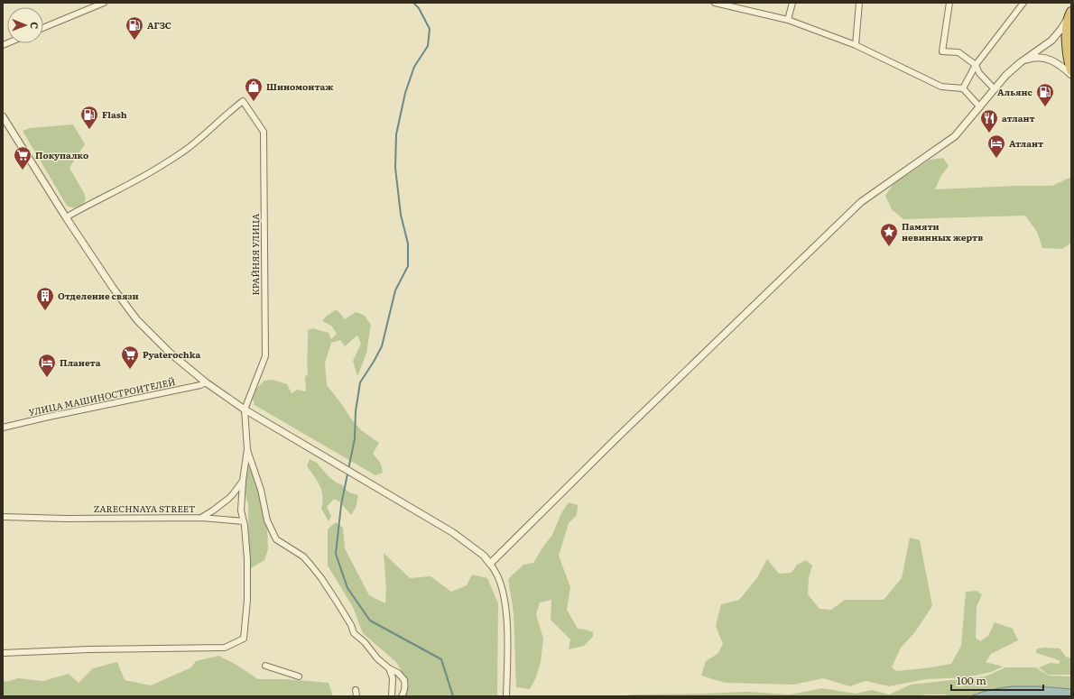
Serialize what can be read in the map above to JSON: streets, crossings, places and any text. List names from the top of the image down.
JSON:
{
  "streets": {
    "street": ["КРАЙНЯЯ УЛИЦА", "УЛИЦА МАШИНОСТРОИТЕЛЕЙ", "ZARECHNAYA STREET"]
  },
  "places": {
    "fuel station": ["АГЗС", "Альянс", "Flash"],
    "shop": ["Шиномонтаж"],
    "restaurant": ["атлант"],
    "hotel": ["Атлант", "Планета"],
    "supermarket": ["Покупалко", "Pyaterochka"],
    "place": ["Памяти невинных жертв"],
    "building": ["Отделение связи"]
  },
  "scale_bar": "100 m",
  "north": "right"
}
